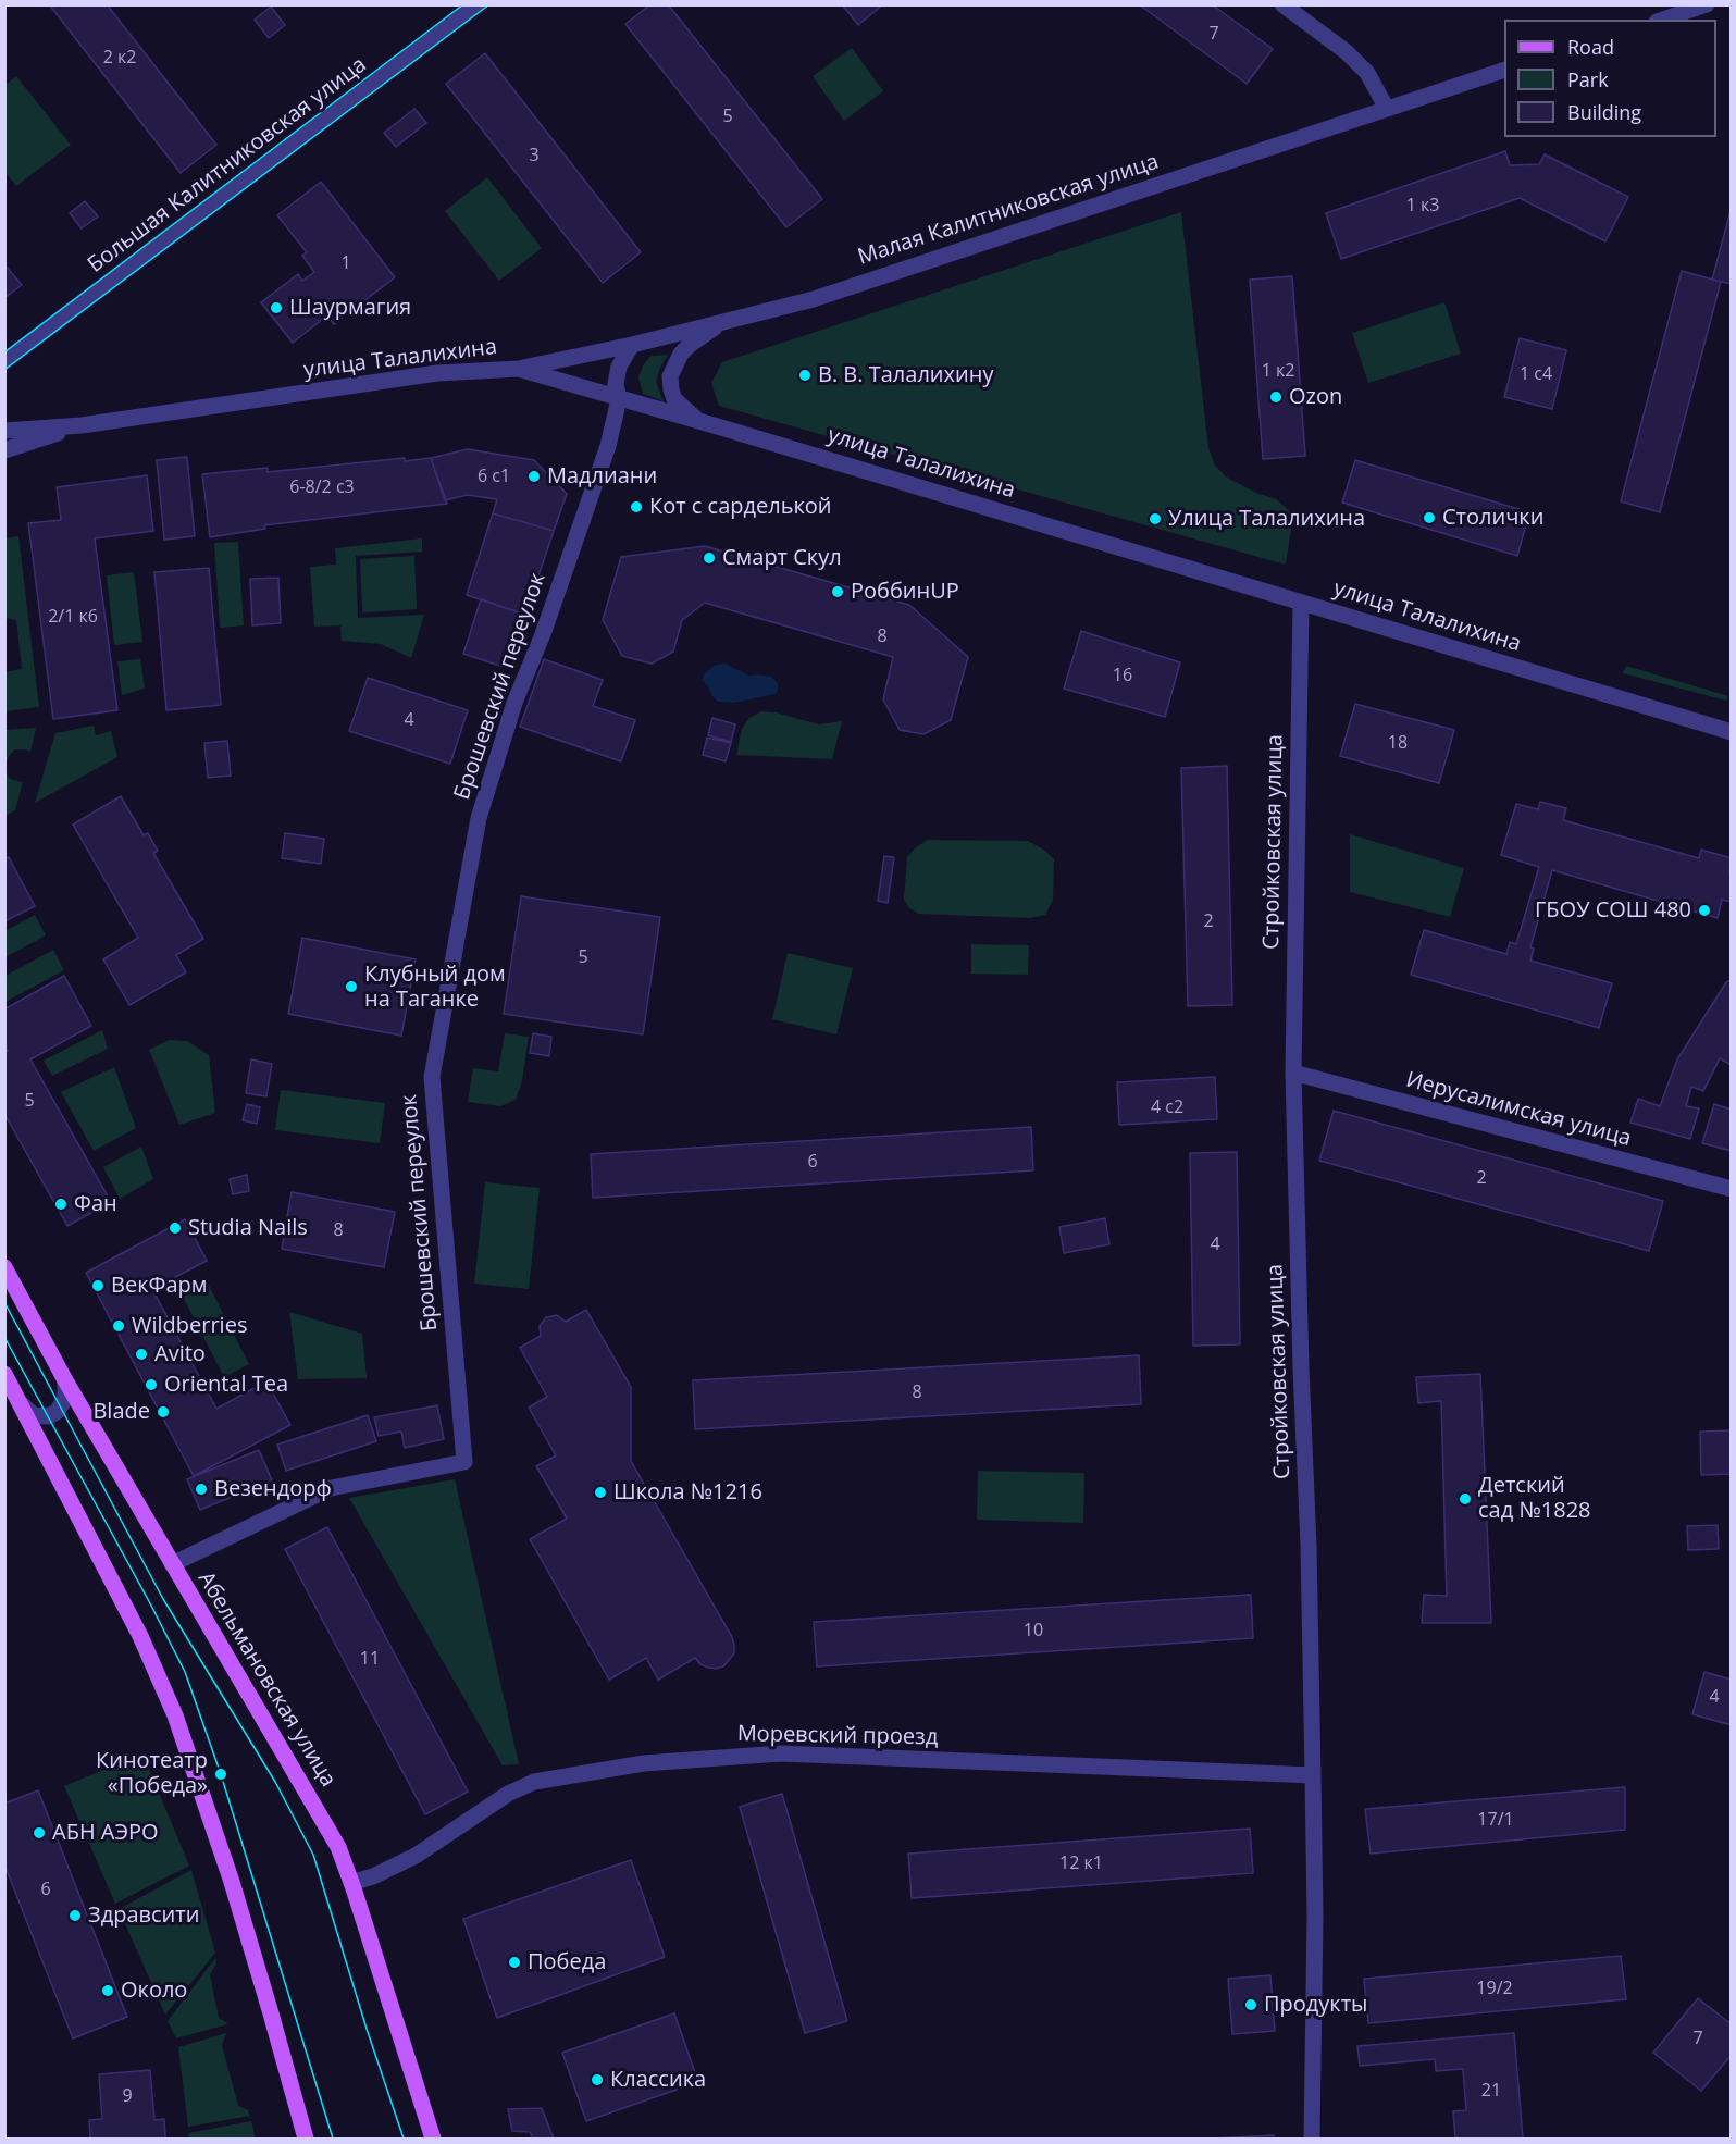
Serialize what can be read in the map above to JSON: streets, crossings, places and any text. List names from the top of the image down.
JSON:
{
  "streets": {
    "main road": ["Абельмановская улица"],
    "street": [
      "Большая Калитниковская улица",
      "Малая Калитниковская улица",
      "улица Талалихина",
      "Брошевский переулок",
      "Стройковская улица",
      "Иерусалимская улица",
      "Моревский проезд"
    ]
  },
  "crossings": [
    ["Малая Калитниковская улица", "улица Талалихина"],
    ["Малая Калитниковская улица", "Брошевский переулок"],
    ["улица Талалихина", "Брошевский переулок"],
    ["улица Талалихина", "Стройковская улица"],
    ["Брошевский переулок", "Абельмановская улица"],
    ["Стройковская улица", "Иерусалимская улица"],
    ["Стройковская улица", "Моревский проезд"],
    ["Абельмановская улица", "Моревский проезд"]
  ],
  "places": [
    "Шаурмагия",
    "В. В. Талалихину",
    "Ozon",
    "Мадлиани",
    "Кот с сарделькой",
    "Столички",
    "Улица Талалихина",
    "Смарт Скул",
    "РоббинUP",
    "ГБОУ СОШ 480",
    "Клубный дом на Таганке",
    "Фан",
    "Studia Nails",
    "ВекФарм",
    "Wildberries",
    "Avito",
    "Oriental Tea",
    "Blade",
    "Везендорф",
    "Школа №1216",
    "Детский сад №1828",
    "Кинотеатр «Победа»",
    "АБН АЭРО",
    "Здравсити",
    "Победа",
    "Около",
    "Продукты",
    "Классика"
  ],
  "house_numbers": [
    "7",
    "2 к2",
    "5",
    "3",
    "1 к3",
    "1",
    "1 к2",
    "1 с4",
    "6 с1",
    "6-8/2 с3",
    "2/1 к6",
    "8",
    "16",
    "4",
    "18",
    "2",
    "5",
    "5",
    "4 с2",
    "6",
    "2",
    "8",
    "4",
    "8",
    "10",
    "11",
    "4",
    "17/1",
    "12 к1",
    "6",
    "19/2",
    "7",
    "21",
    "9"
  ],
  "legend": ["Road", "Park", "Building"]
}
